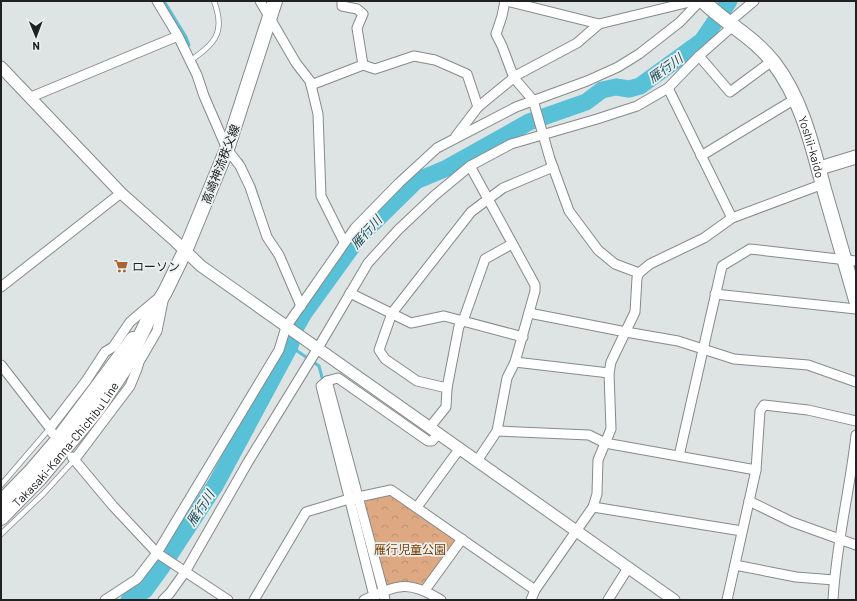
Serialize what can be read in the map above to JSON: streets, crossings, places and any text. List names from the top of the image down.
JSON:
{
  "streets": {
    "main road": ["Yoshii-kaido", "高崎神流秩父線"]
  },
  "water": ["雁行川"],
  "parks": ["雁行児童公園"],
  "places": {
    "supermarket": ["ローソン"]
  },
  "north": "bottom"
}
